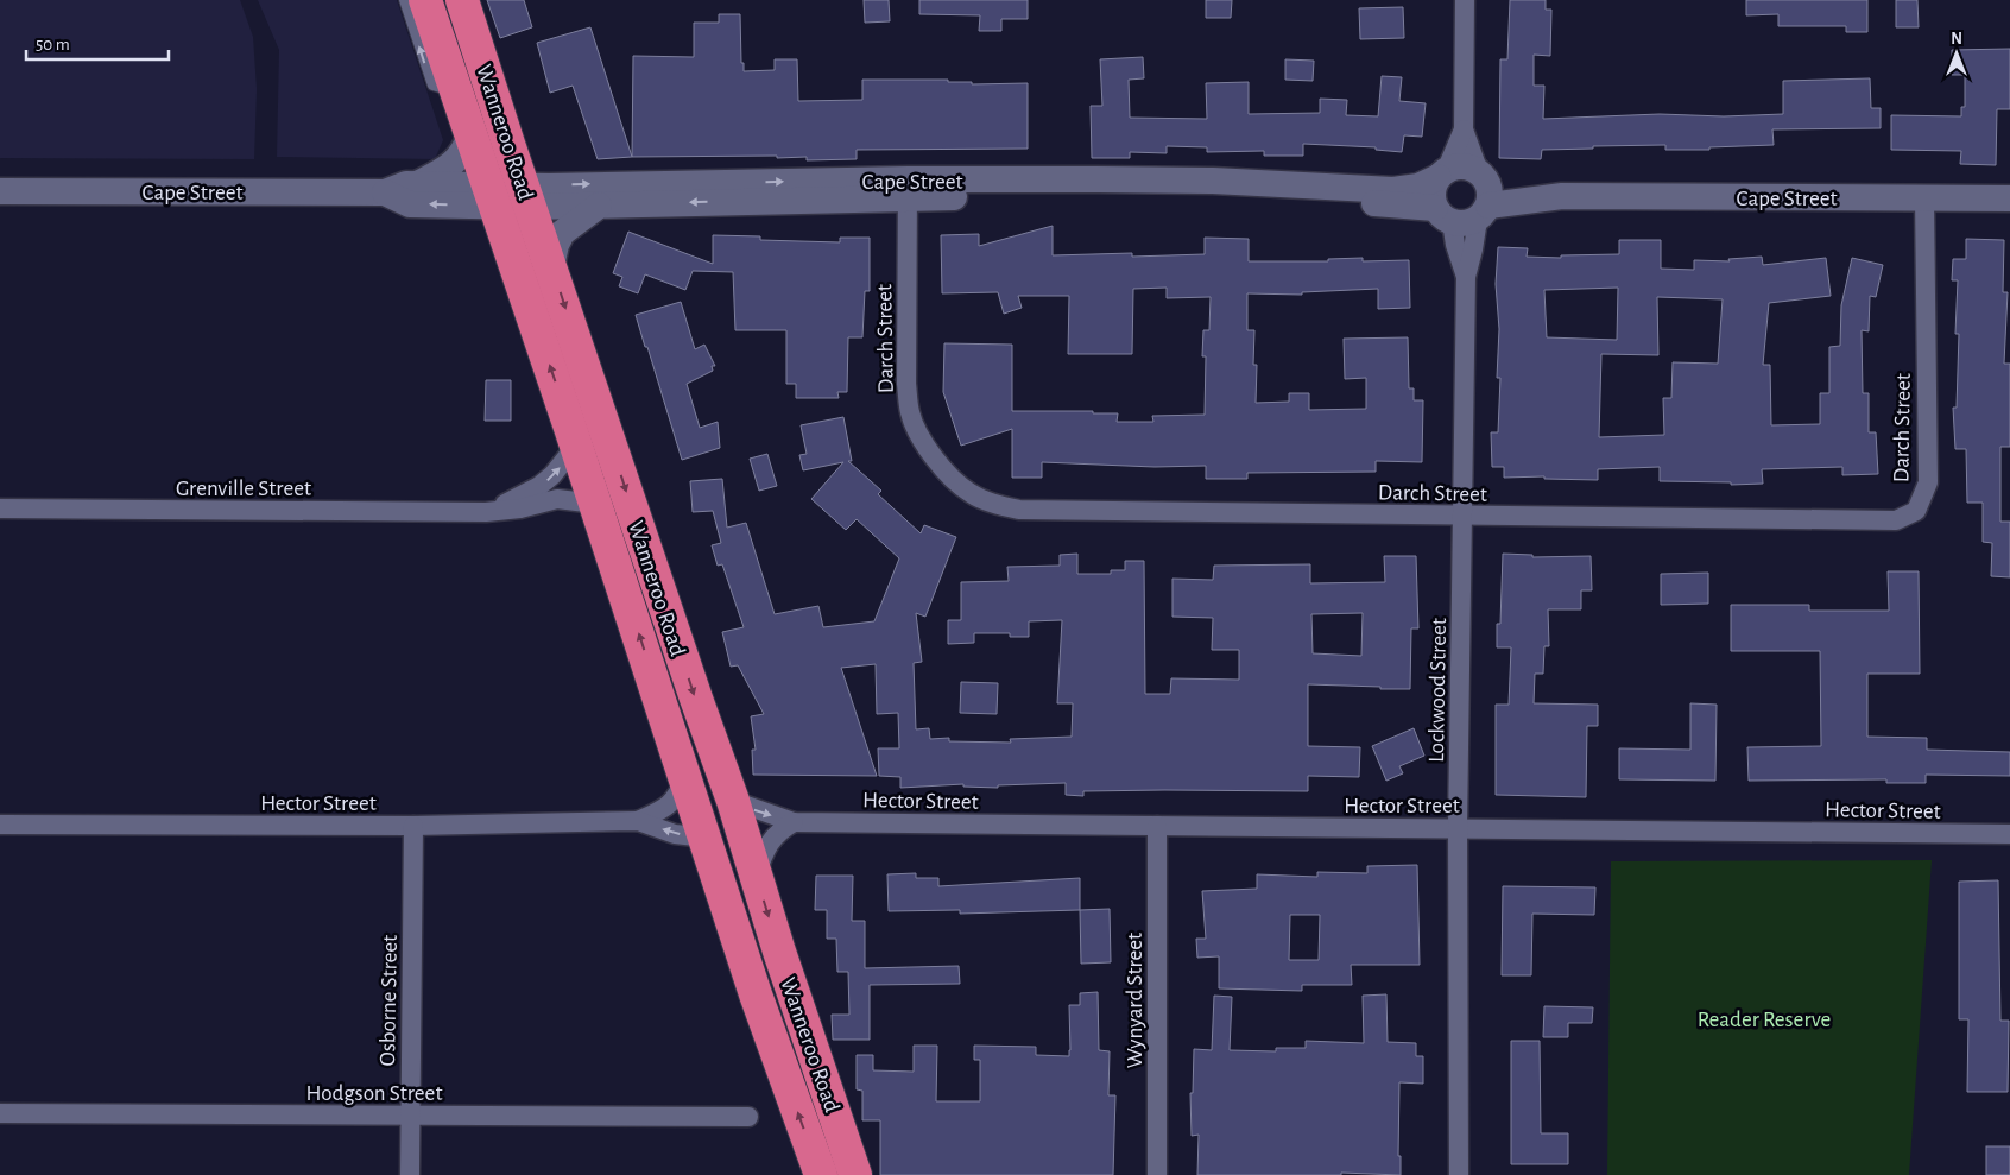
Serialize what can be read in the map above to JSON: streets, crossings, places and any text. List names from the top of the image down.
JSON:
{
  "streets": {
    "highway": ["Wanneroo Road"],
    "street": [
      "Cape Street",
      "Darch Street",
      "Grenville Street",
      "Lockwood Street",
      "Hector Street",
      "Osborne Street",
      "Wynyard Street",
      "Hodgson Street"
    ]
  },
  "crossings": [
    ["Wanneroo Road", "Cape Street"],
    ["Wanneroo Road", "Grenville Street"],
    ["Wanneroo Road", "Hector Street"],
    ["Cape Street", "Darch Street"],
    ["Cape Street", "Lockwood Street"],
    ["Darch Street", "Lockwood Street"],
    ["Lockwood Street", "Hector Street"],
    ["Hector Street", "Osborne Street"],
    ["Hector Street", "Wynyard Street"],
    ["Osborne Street", "Hodgson Street"]
  ],
  "parks": ["Reader Reserve"],
  "scale_bar": "50 m",
  "north": "top"
}
